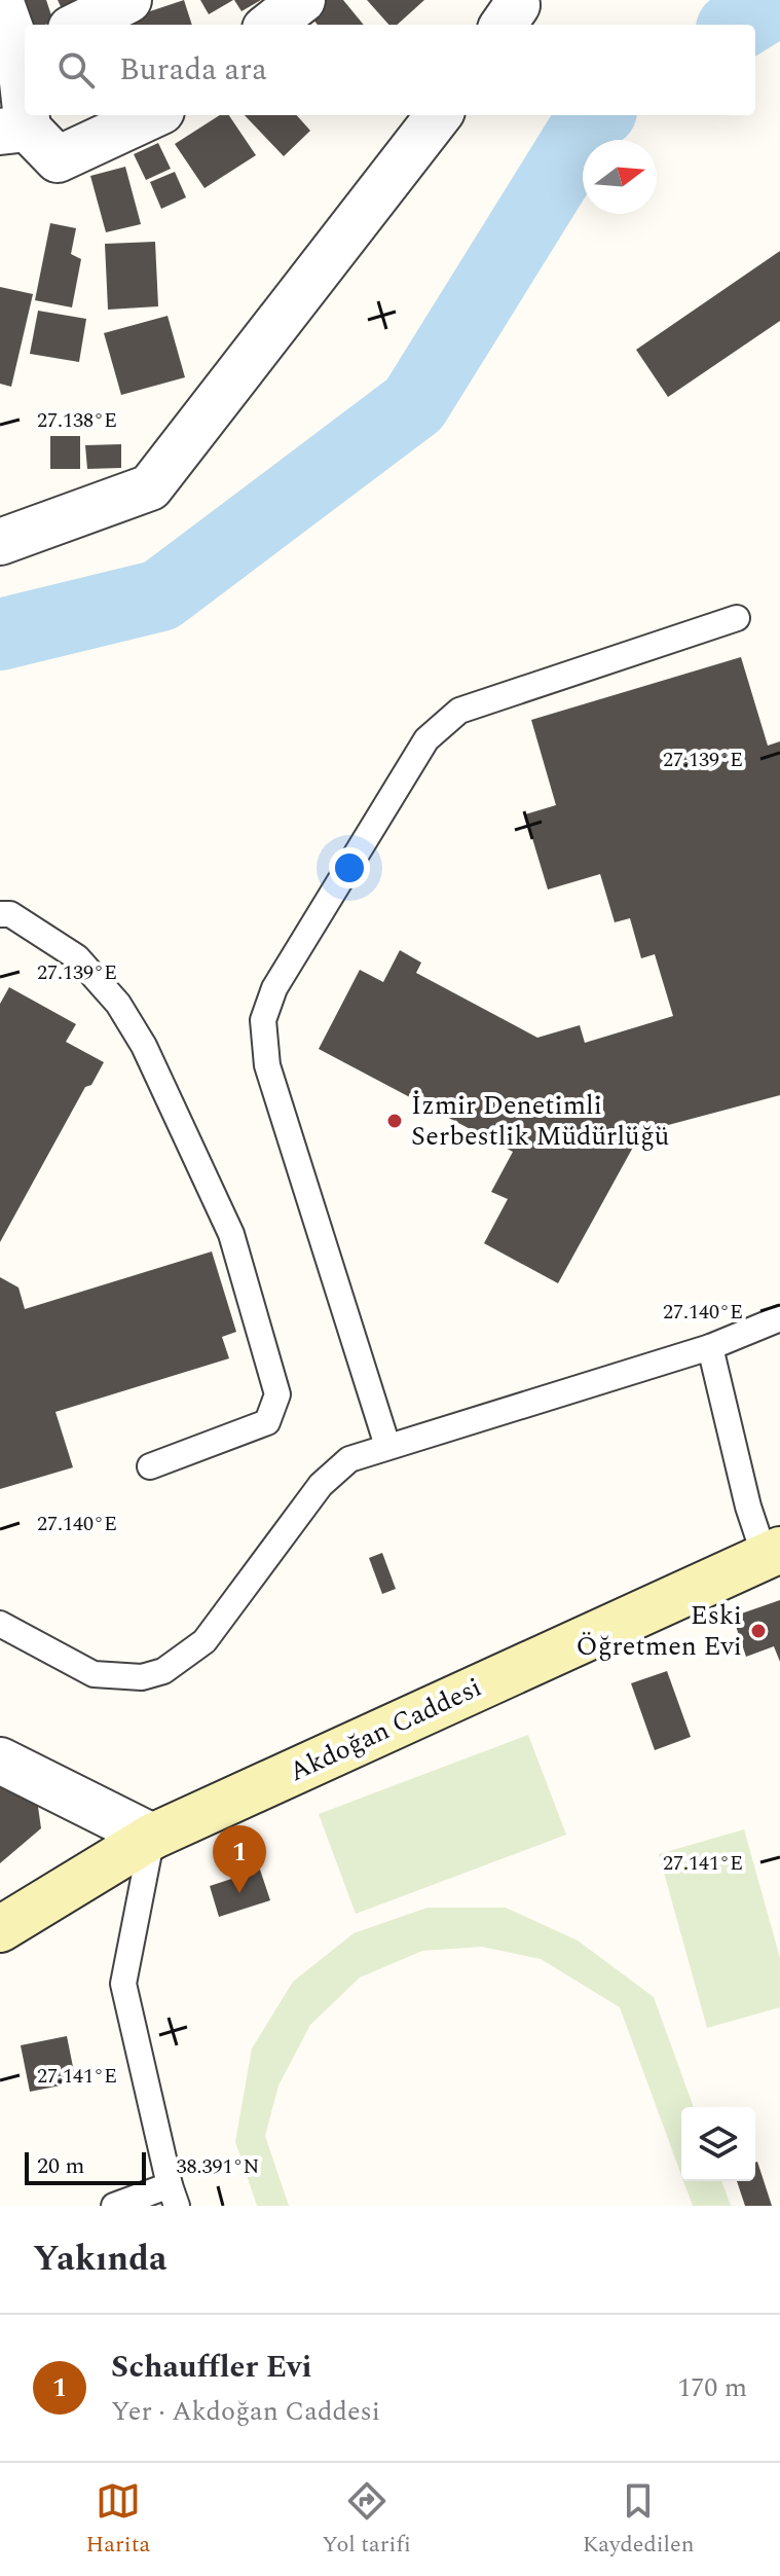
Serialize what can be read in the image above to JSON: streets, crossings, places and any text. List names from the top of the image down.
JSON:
{
  "streets": {
    "main road": ["Akdoğan Caddesi"]
  },
  "places": ["İzmir Denetimli Serbestlik Müdürlüğü", "Eski Öğretmen Evi"],
  "scale_bar": "20 m",
  "north": "right",
  "page": {
    "search": "Burada ara",
    "pins": "1",
    "scale": "20 m",
    "heading": "Yakında",
    "list": [
      {
        "mark": "1",
        "name": "Schauffler Evi",
        "note": "Yer · Akdoğan Caddesi",
        "value": "170 m"
      }
    ],
    "nav": ["Harita", "Yol tarifi", "Kaydedilen"]
  },
  "coordinates": [
    "27.138°E",
    "27.139°E",
    "27.140°E",
    "27.141°E",
    "38.391°N"
  ]
}
